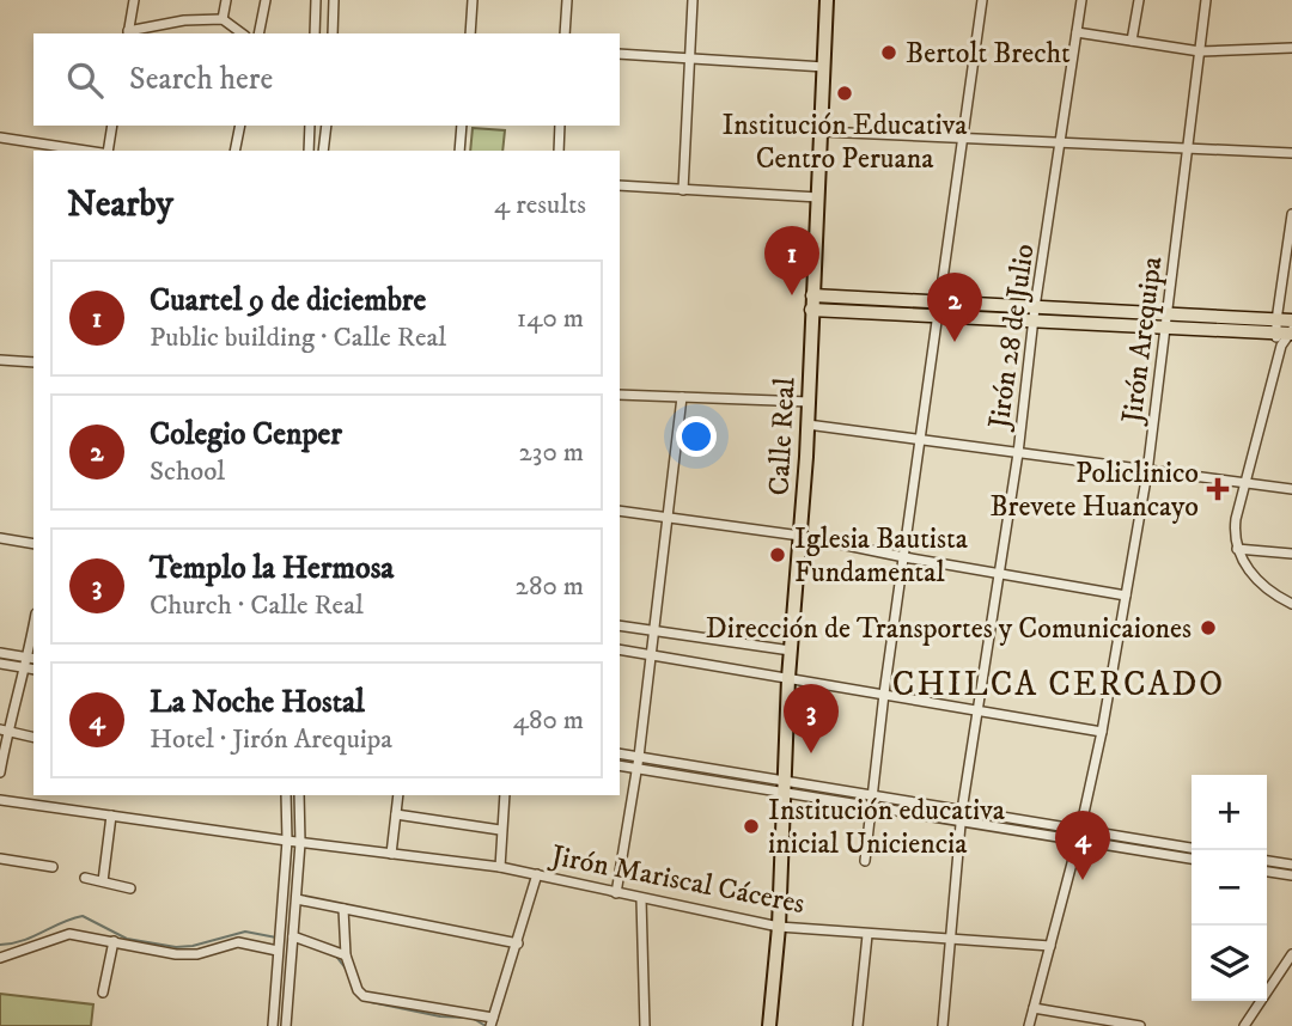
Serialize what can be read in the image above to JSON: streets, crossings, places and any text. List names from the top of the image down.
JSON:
{
  "streets": {
    "highway": ["Calle Real"],
    "street": ["Jirón 28 de Julio", "Jirón Arequipa", "Jirón Mariscal Cáceres"]
  },
  "crossings": [
    ["Jirón 28 de Julio", "Jirón Mariscal Cáceres"],
    ["Jirón Arequipa", "Jirón Mariscal Cáceres"],
    ["Calle Real", "Jirón Mariscal Cáceres"]
  ],
  "districts": ["CHILCA CERCADO"],
  "places": {
    "other": [
      "Bertolt Brecht",
      "Institución Educativa Centro Peruana",
      "Iglesia Bautista Fundamental",
      "Dirección de Transportes y Comunicaiones",
      "Institución educativa inicial Uniciencia"
    ],
    "health": ["Policlinico Brevete Huancayo"]
  },
  "page": {
    "search": "Search here",
    "heading": ["Nearby", "4 results"],
    "pins": [
      "1",
      "2",
      "3",
      "4"
    ],
    "list": [
      {
        "mark": "1",
        "name": "Cuartel 9 de diciembre",
        "note": "Public building · Calle Real",
        "value": "140 m"
      },
      {
        "mark": "2",
        "name": "Colegio Cenper",
        "note": "School",
        "value": "230 m"
      },
      {
        "mark": "3",
        "name": "Templo la Hermosa",
        "note": "Church · Calle Real",
        "value": "280 m"
      },
      {
        "mark": "4",
        "name": "La Noche Hostal",
        "note": "Hotel · Jirón Arequipa",
        "value": "480 m"
      }
    ],
    "map_buttons": ["+", "−"]
  }
}
